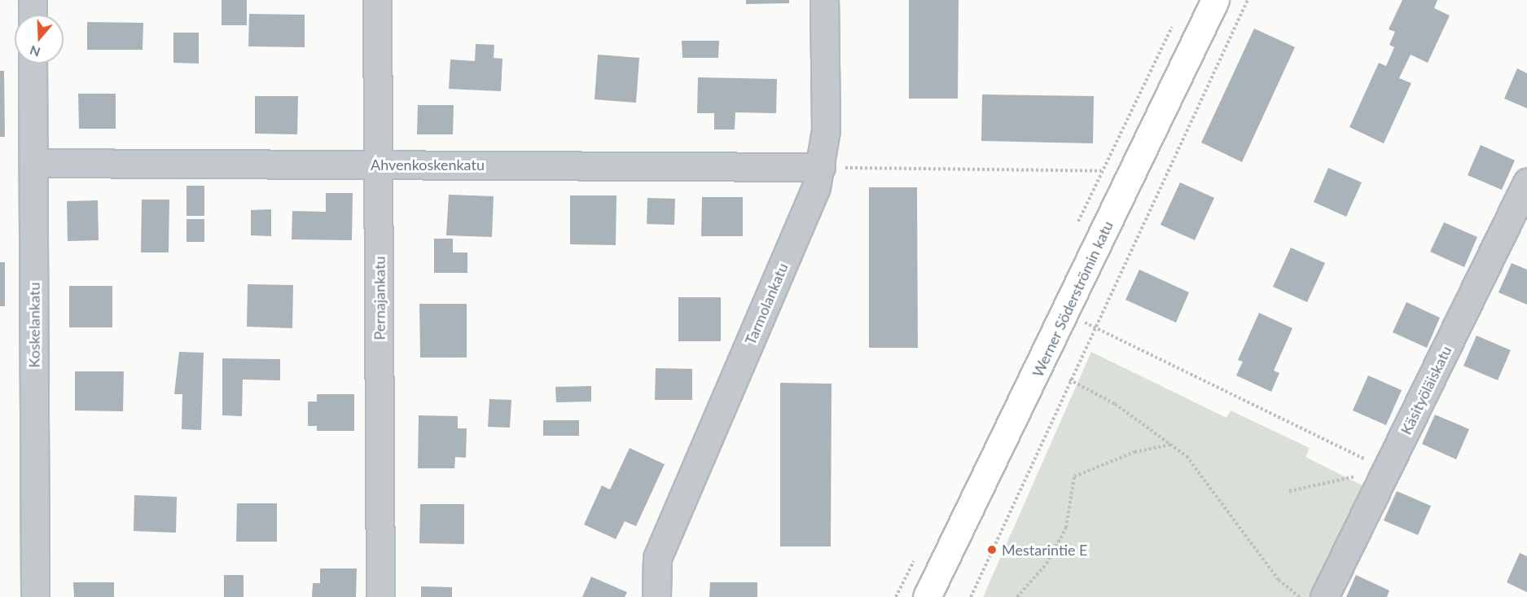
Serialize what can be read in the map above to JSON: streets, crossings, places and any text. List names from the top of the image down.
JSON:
{
  "streets": {
    "street": [
      "Ahvenkoskenkatu",
      "Pernajankatu",
      "Werner Söderströmin katu",
      "Tarmolankatu",
      "Koskelankatu",
      "Käsityöläiskatu"
    ]
  },
  "crossings": [
    ["Ahvenkoskenkatu", "Pernajankatu"],
    ["Ahvenkoskenkatu", "Tarmolankatu"],
    ["Ahvenkoskenkatu", "Koskelankatu"]
  ],
  "places": ["Mestarintie E"],
  "north": "bottom"
}
